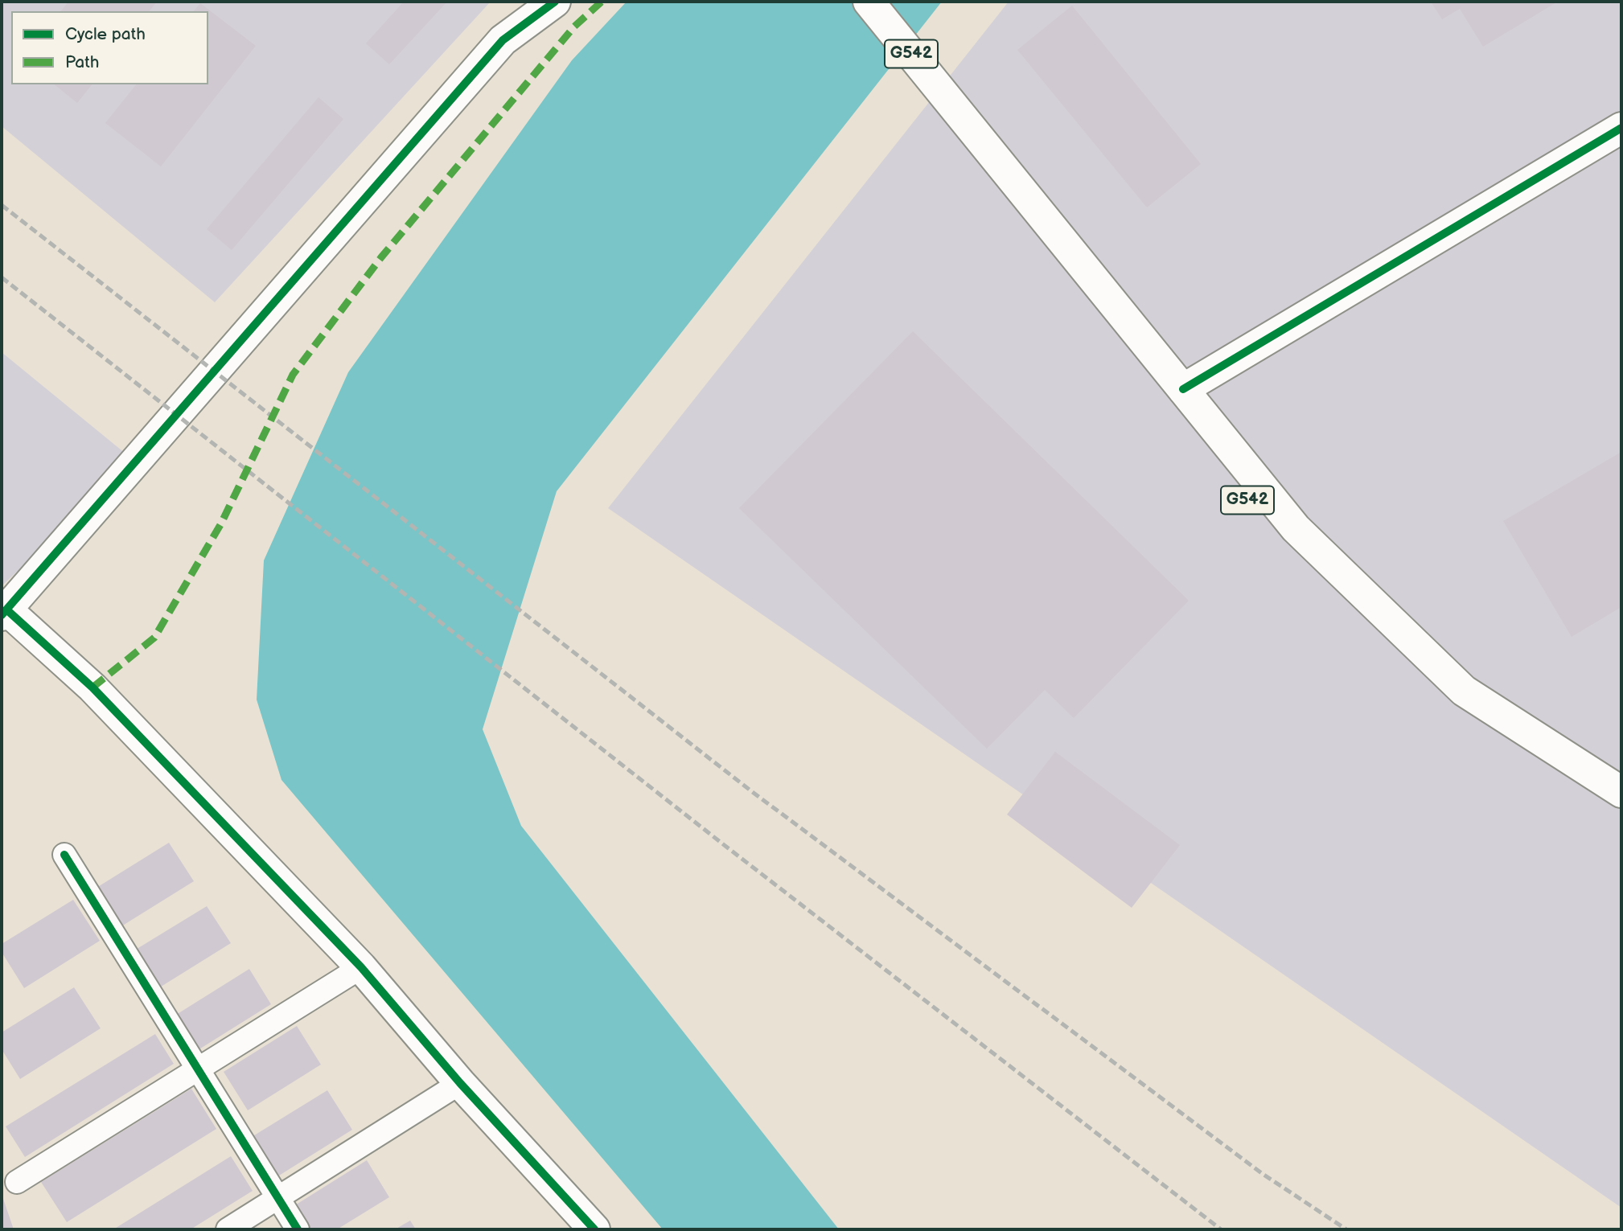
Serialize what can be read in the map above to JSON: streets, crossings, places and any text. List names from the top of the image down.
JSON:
{
  "streets": {
    "main road": ["G542"]
  },
  "legend": ["Cycle path", "Path"]
}
